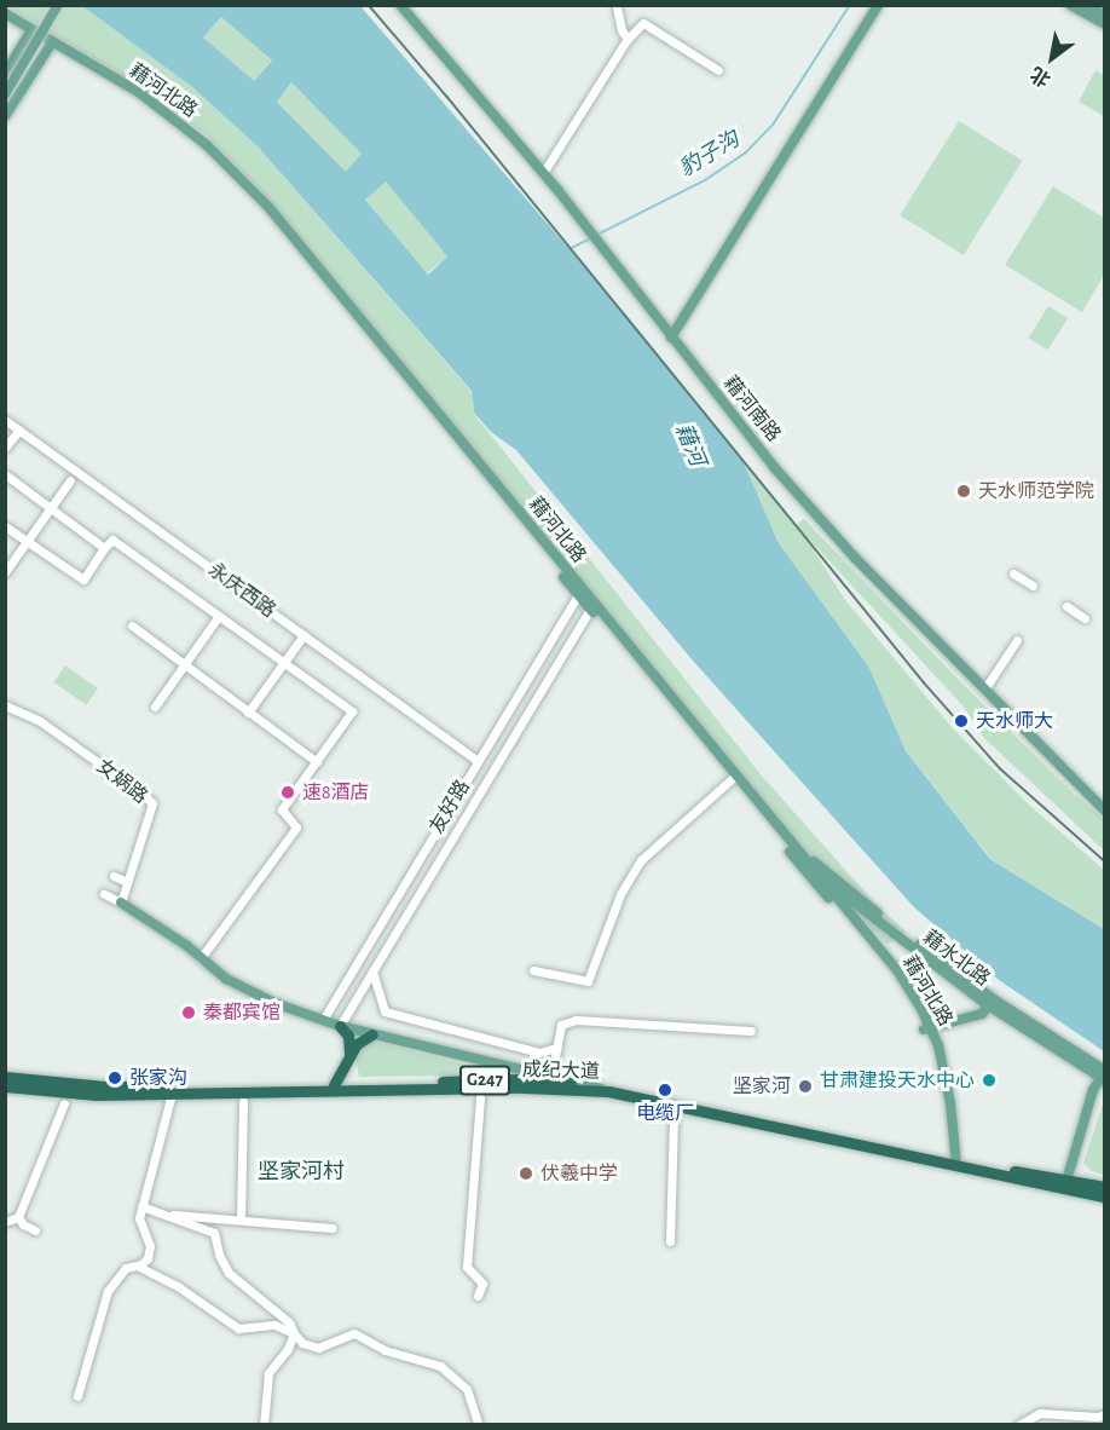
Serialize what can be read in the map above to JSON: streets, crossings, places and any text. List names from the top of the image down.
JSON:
{
  "streets": {
    "highway": ["成纪大道", "G247"],
    "main road": ["藉河北路", "藉河南路", "藉水北路"],
    "street": ["永庆西路", "女娲路", "友好路"]
  },
  "crossings": [
    ["藉河北路", "友好路"],
    ["藉河北路", "藉水北路"],
    ["藉河北路", "成纪大道"],
    ["永庆西路", "友好路"]
  ],
  "districts": ["坚家河村"],
  "water": ["豹子沟", "藉河"],
  "places": [
    "天水师范学院",
    "天水师大",
    "速8酒店",
    "秦都宾馆",
    "张家沟",
    "甘肃建投天水中心",
    "坚家河",
    "电缆厂",
    "伏羲中学"
  ],
  "north": "bottom left"
}
